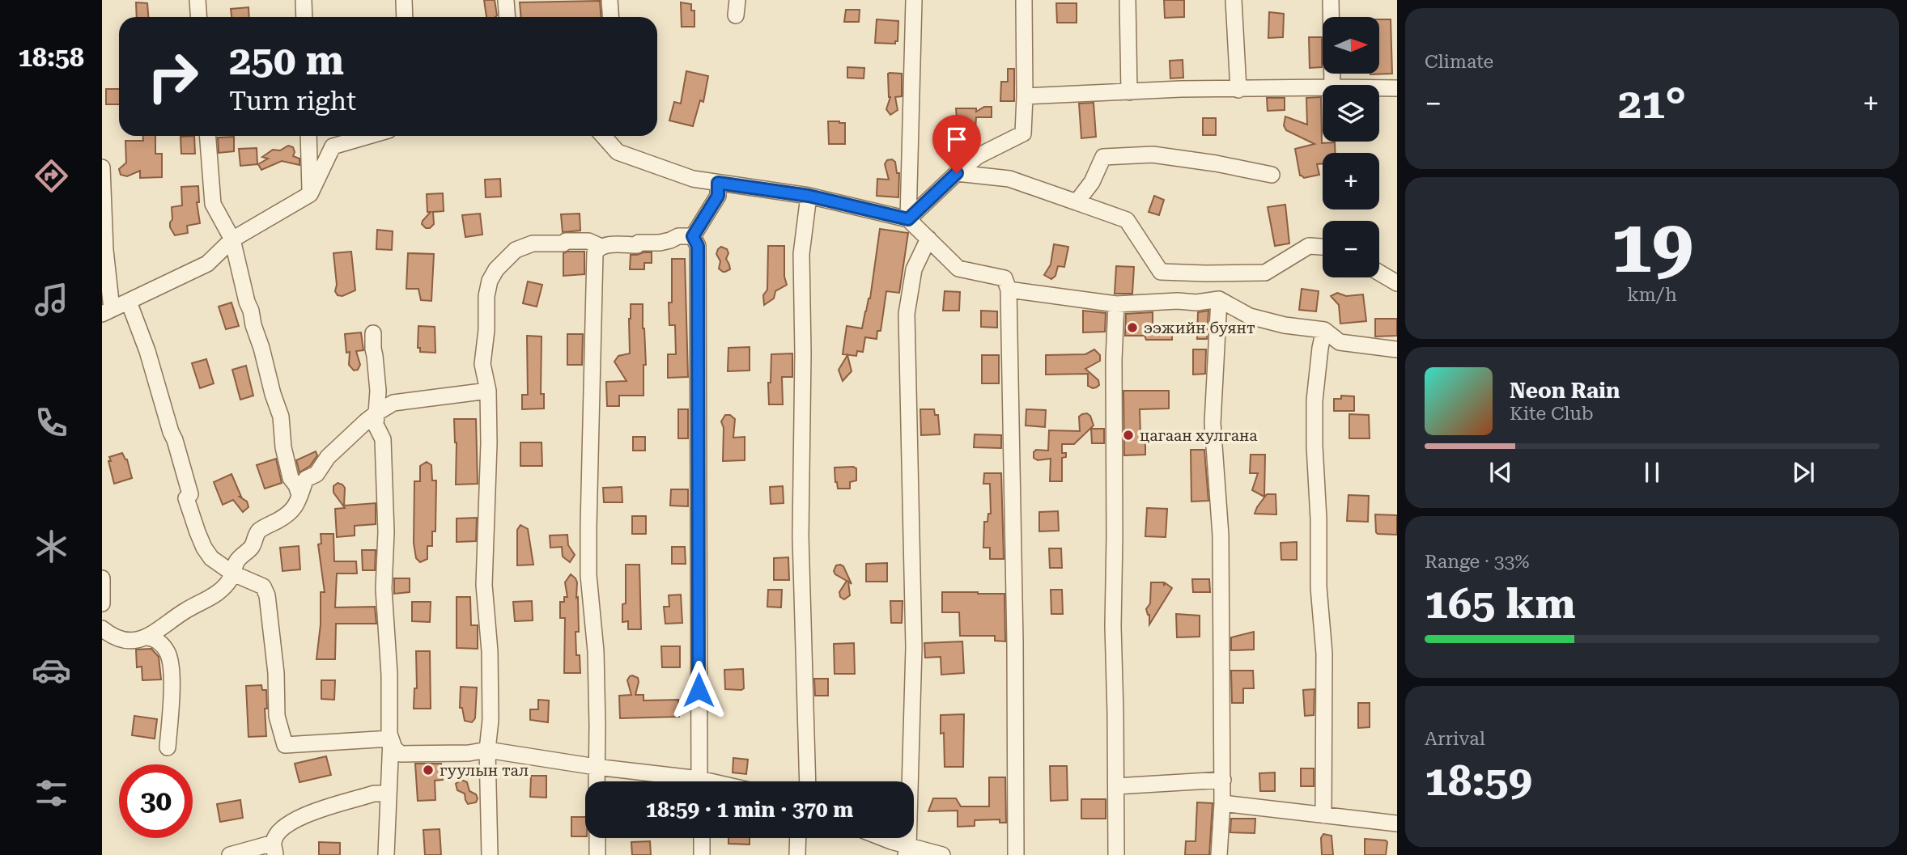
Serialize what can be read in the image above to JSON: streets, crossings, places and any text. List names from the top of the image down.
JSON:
{
  "places": ["ээжийн буянт", "цагаан хулгана", "гуулын тал"],
  "north": "right",
  "page": {
    "tabs": "18:58",
    "tile": [
      "Climate",
      ["19", "km/h"],
      ["Range · 33%", "165 km"],
      ["Arrival", "18:59"]
    ],
    "map_buttons": ["+", "−"],
    "turn": ["250 m", "Turn right"],
    "heat": ["−", "21°", "+"],
    "song": ["Neon Rain", "Kite Club"],
    "limit": "30",
    "trip": "18:59 · 1 min · 370 m"
  }
}
